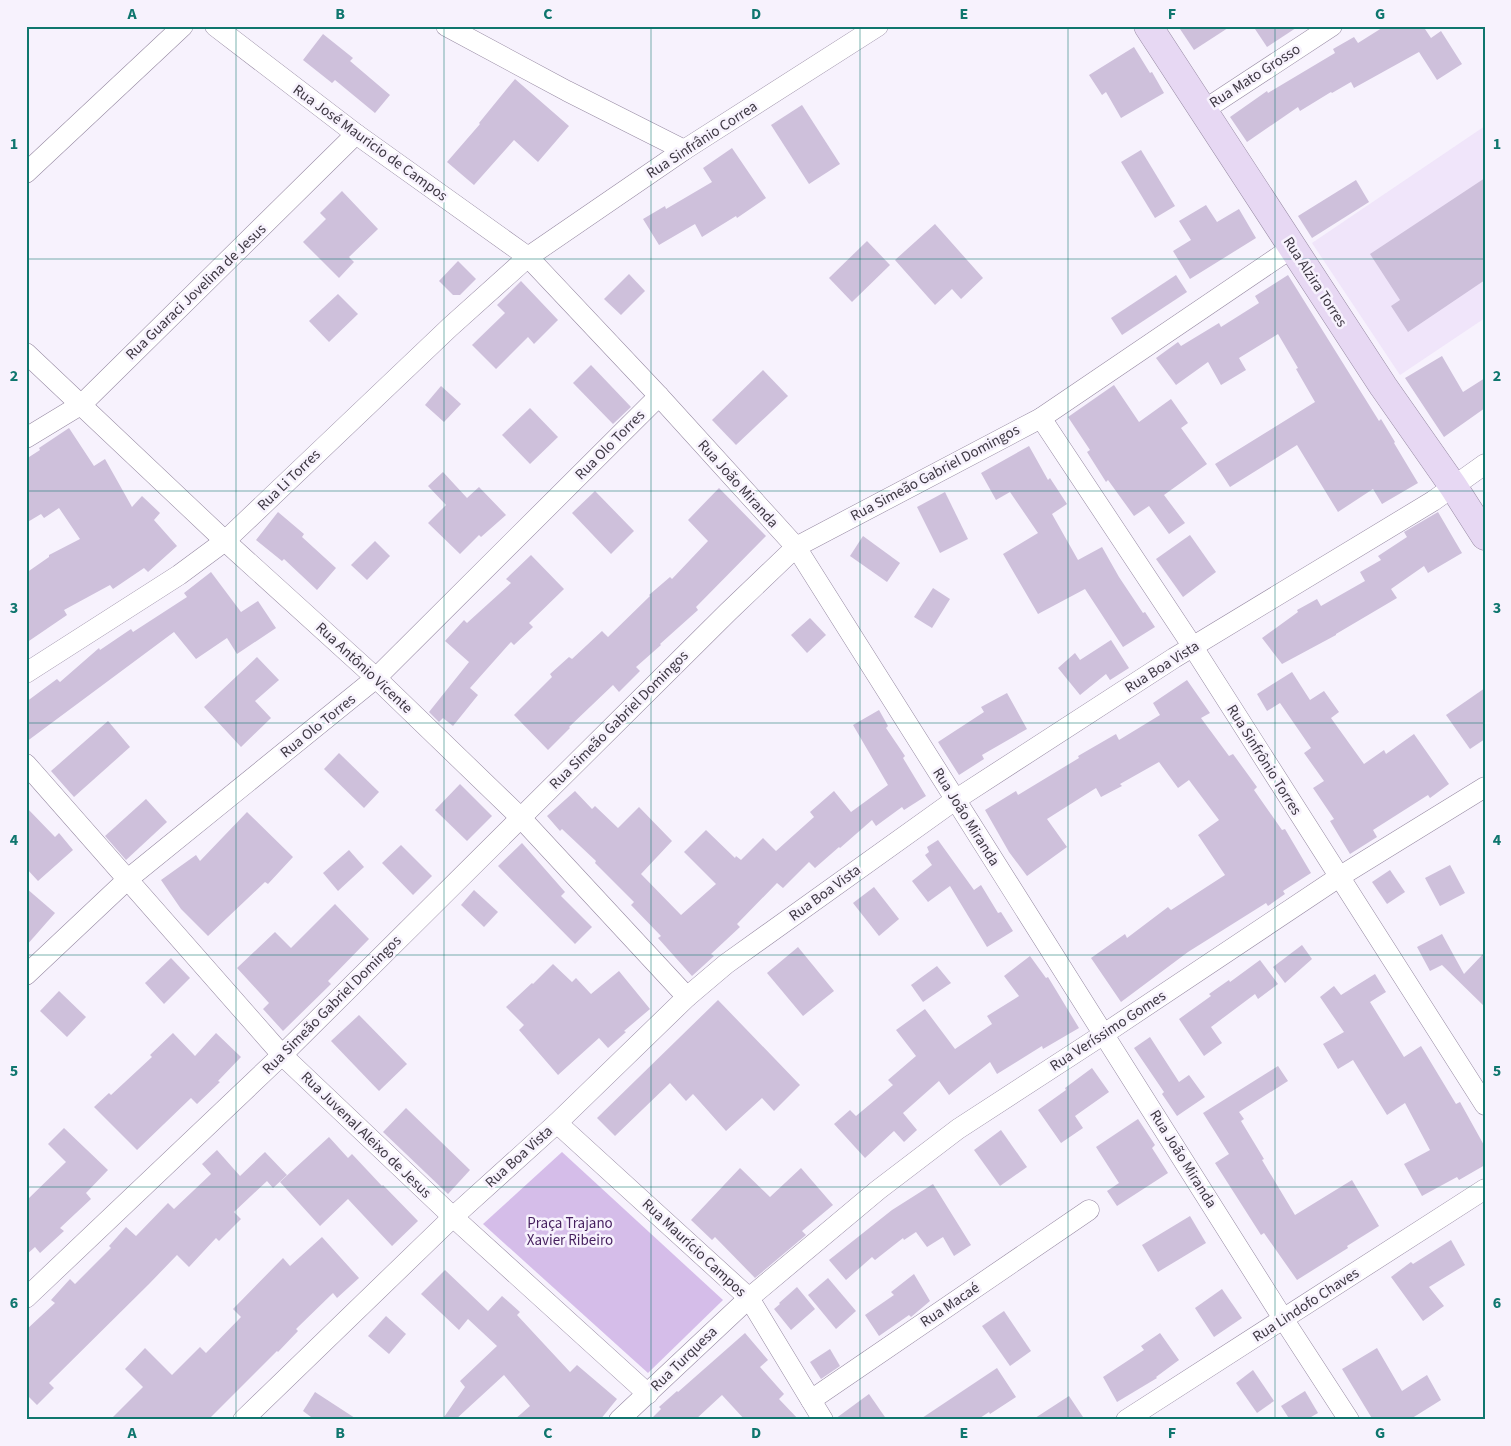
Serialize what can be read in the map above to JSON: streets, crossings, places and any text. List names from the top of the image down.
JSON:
{
  "streets": {
    "main road": ["Rua Alzira Torres"],
    "street": [
      "Rua Mato Grosso",
      "Rua Sinfrânio Correa",
      "Rua José Mauricio de Campos",
      "Rua Guaraci Jovelina de Jesus",
      "Rua Olo Torres",
      "Rua Simeão Gabriel Domingos",
      "Rua Li Torres",
      "Rua João Miranda",
      "Rua Boa Vista",
      "Rua Antônio Vicente",
      "Rua Sinfrônio Torres",
      "Rua Veríssimo Gomes",
      "Rua Juvenal Aleixo de Jesus",
      "Rua Maurício Campos",
      "Rua Macaé",
      "Rua Lindofo Chaves",
      "Rua Turquesa"
    ]
  },
  "crossings": [
    ["Rua Mato Grosso", "Rua Alzira Torres"],
    ["Rua Sinfrânio Correa", "Rua José Mauricio de Campos"],
    ["Rua Sinfrânio Correa", "Rua Li Torres"],
    ["Rua Sinfrânio Correa", "Rua João Miranda"],
    ["Rua José Mauricio de Campos", "Rua Guaraci Jovelina de Jesus"],
    ["Rua José Mauricio de Campos", "Rua Li Torres"],
    ["Rua José Mauricio de Campos", "Rua João Miranda"],
    ["Rua Alzira Torres", "Rua Simeão Gabriel Domingos"],
    ["Rua Alzira Torres", "Rua Boa Vista"],
    ["Rua Guaraci Jovelina de Jesus", "Rua Antônio Vicente"],
    ["Rua Olo Torres", "Rua João Miranda"],
    ["Rua Olo Torres", "Rua Antônio Vicente"],
    ["Rua Olo Torres", "Rua Juvenal Aleixo de Jesus"],
    ["Rua Simeão Gabriel Domingos", "Rua João Miranda"],
    ["Rua Simeão Gabriel Domingos", "Rua Antônio Vicente"],
    ["Rua Simeão Gabriel Domingos", "Rua Sinfrônio Torres"],
    ["Rua Simeão Gabriel Domingos", "Rua Juvenal Aleixo de Jesus"],
    ["Rua Li Torres", "Rua João Miranda"],
    ["Rua Li Torres", "Rua Antônio Vicente"],
    ["Rua João Miranda", "Rua Boa Vista"],
    ["Rua João Miranda", "Rua Veríssimo Gomes"],
    ["Rua João Miranda", "Rua Lindofo Chaves"],
    ["Rua Boa Vista", "Rua Antônio Vicente"],
    ["Rua Boa Vista", "Rua Sinfrônio Torres"],
    ["Rua Boa Vista", "Rua Juvenal Aleixo de Jesus"],
    ["Rua Boa Vista", "Rua Maurício Campos"],
    ["Rua Sinfrônio Torres", "Rua Veríssimo Gomes"],
    ["Rua Veríssimo Gomes", "Rua Maurício Campos"],
    ["Rua Veríssimo Gomes", "Rua Turquesa"],
    ["Rua Juvenal Aleixo de Jesus", "Rua Turquesa"],
    ["Rua Maurício Campos", "Rua Macaé"],
    ["Rua Maurício Campos", "Rua Turquesa"]
  ],
  "parks": ["Praça Trajano Xavier Ribeiro"],
  "grid": {
    "columns": [
      "A",
      "B",
      "C",
      "D",
      "E",
      "F",
      "G"
    ],
    "rows": [
      "1",
      "2",
      "3",
      "4",
      "5",
      "6"
    ]
  }
}
